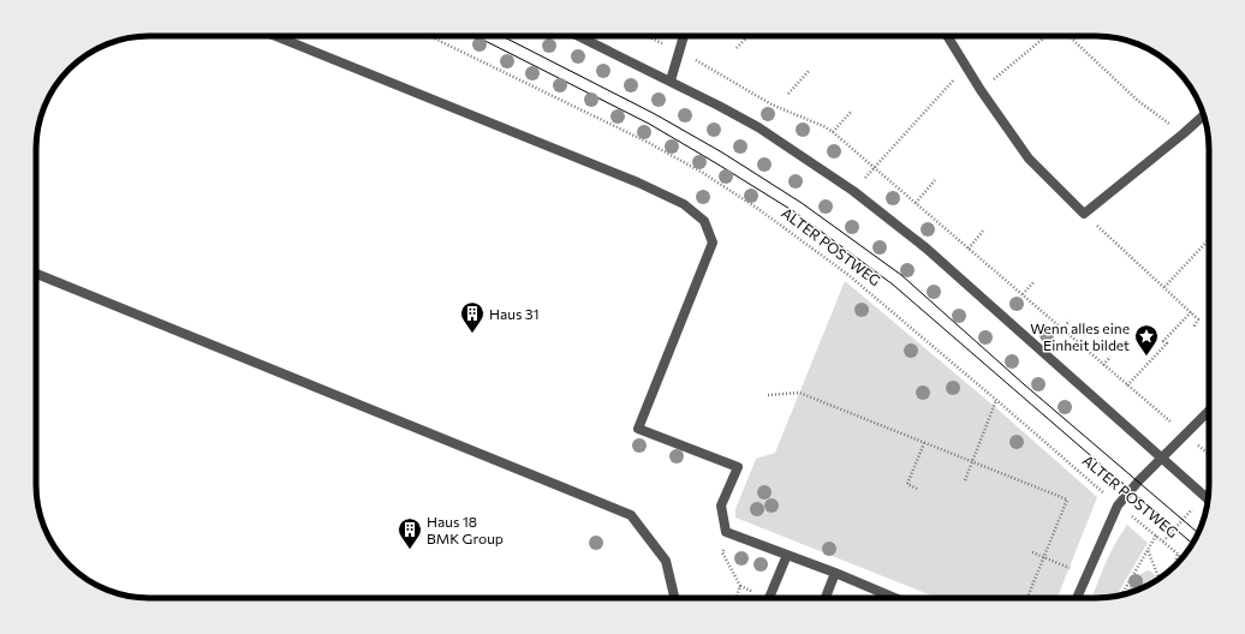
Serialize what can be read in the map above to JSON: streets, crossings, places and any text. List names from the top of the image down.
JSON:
{
  "streets": {
    "path": ["ALTER POSTWEG"]
  },
  "places": {
    "building": ["Haus 31", "Haus 18 BMK Group"],
    "place": ["Wenn alles eine Einheit bildet"]
  }
}
